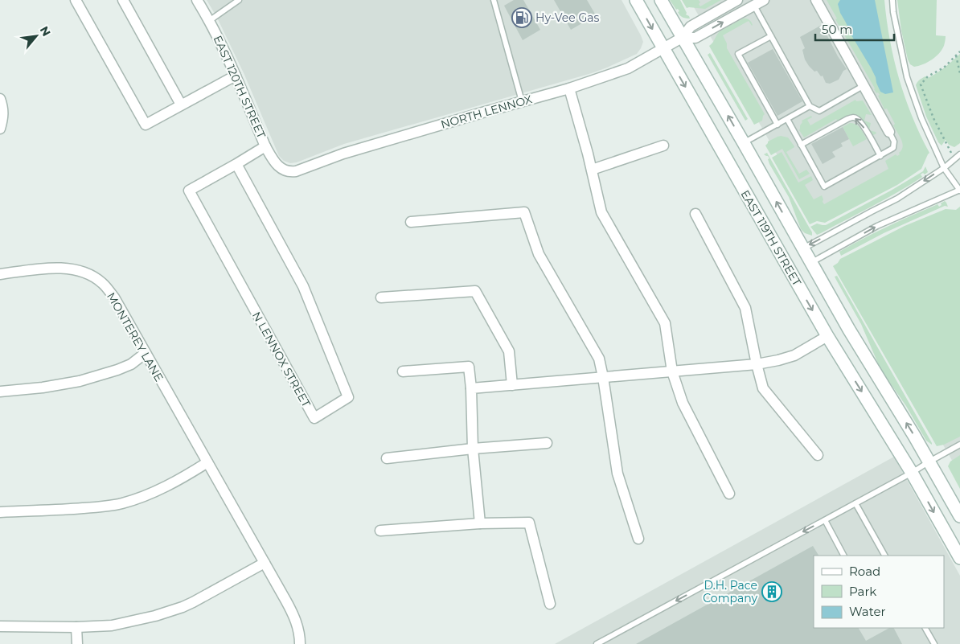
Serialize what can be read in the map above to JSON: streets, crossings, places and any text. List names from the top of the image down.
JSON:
{
  "streets": {
    "main road": ["EAST 119TH STREET"],
    "street": [
      "EAST 120TH STREET",
      "NORTH LENNOX",
      "MONTEREY LANE",
      "N LENNOX STREET"
    ]
  },
  "crossings": [
    ["EAST 120TH STREET", "NORTH LENNOX"],
    ["EAST 120TH STREET", "N LENNOX STREET"],
    ["NORTH LENNOX", "EAST 119TH STREET"]
  ],
  "places": {
    "fuel station": ["Hy-Vee Gas"],
    "building": ["D.H. Pace Company"]
  },
  "legend": ["Road", "Park", "Water"],
  "scale_bar": "50 m",
  "north": "top right"
}
